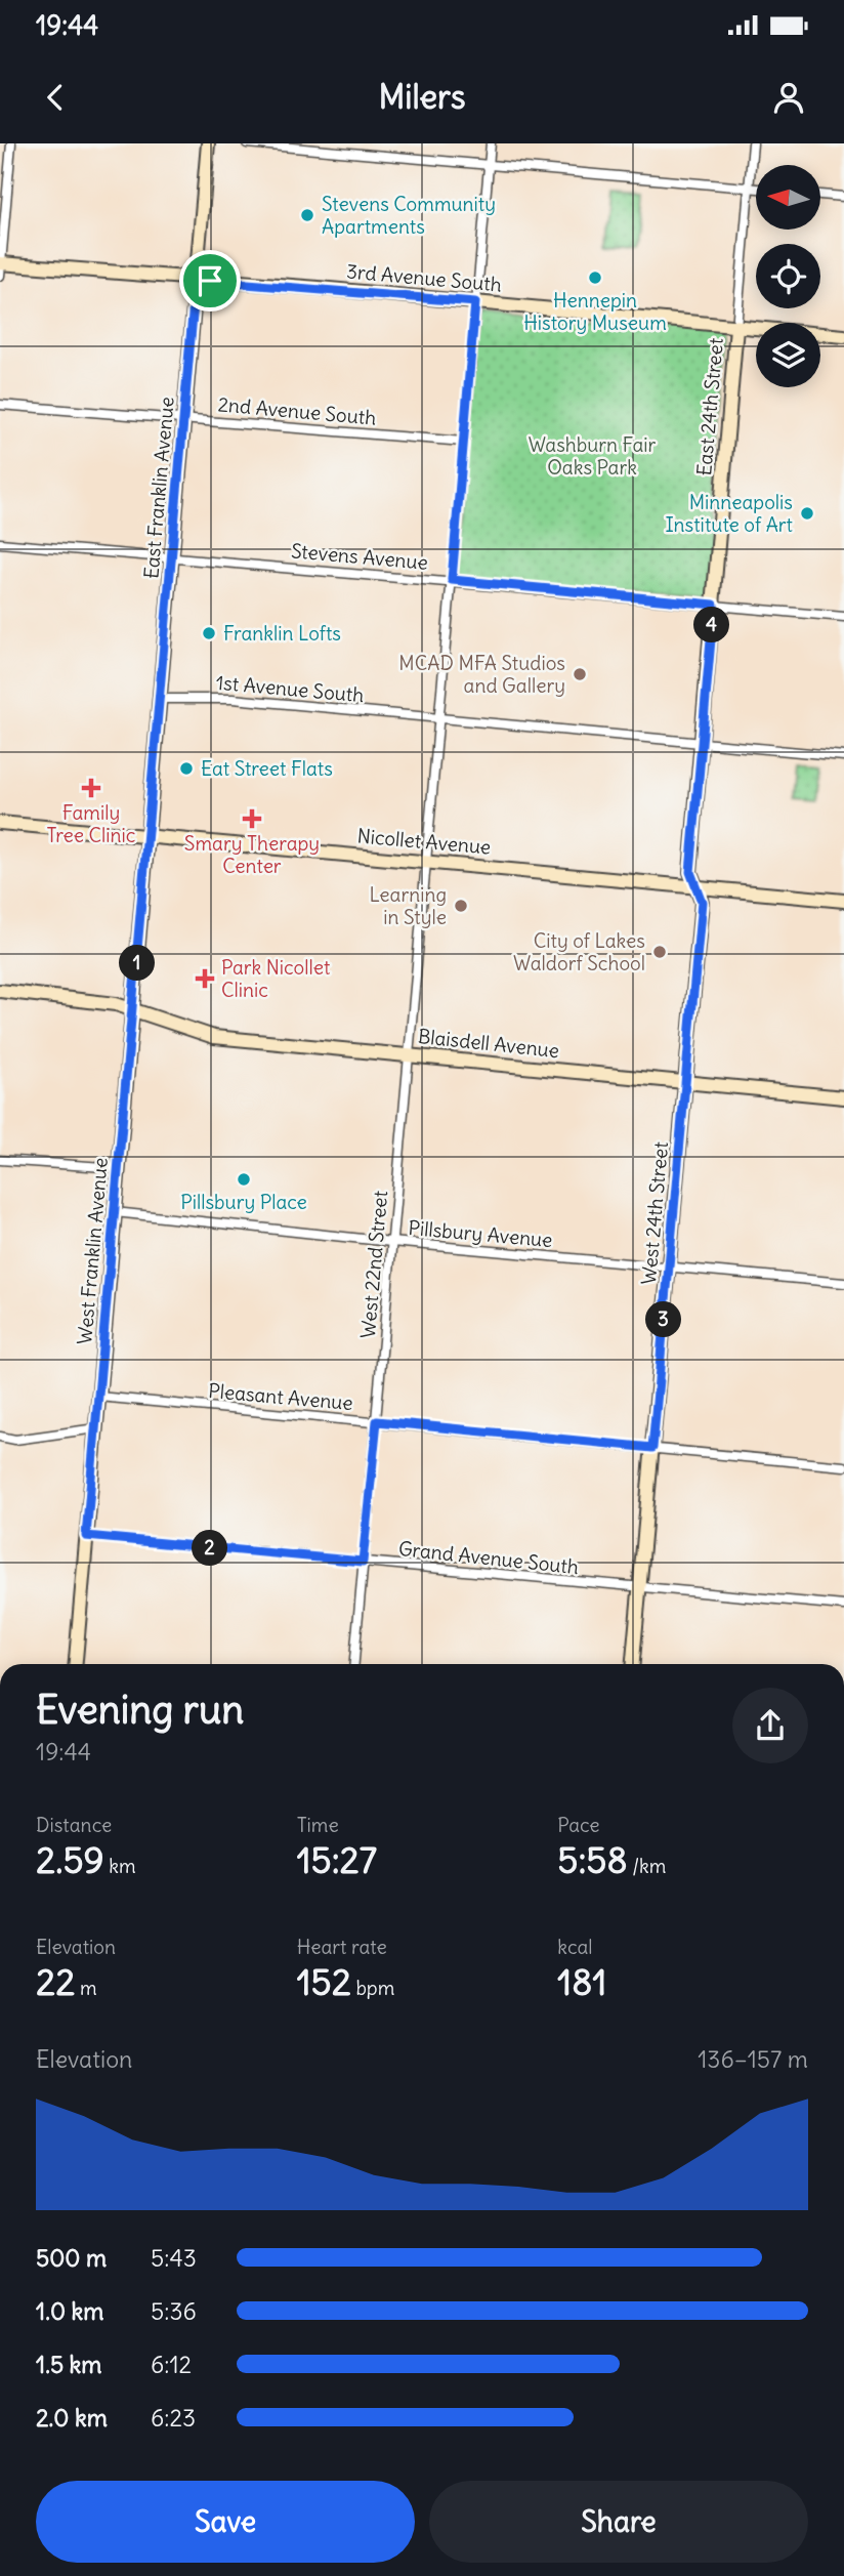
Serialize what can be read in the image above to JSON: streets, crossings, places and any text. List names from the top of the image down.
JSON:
{
  "streets": {
    "street": [
      "3rd Avenue South",
      "East 24th Street",
      "2nd Avenue South",
      "East Franklin Avenue",
      "Stevens Avenue",
      "1st Avenue South",
      "Nicollet Avenue",
      "Blaisdell Avenue",
      "West 24th Street",
      "Pillsbury Avenue",
      "West Franklin Avenue",
      "West 22nd Street",
      "Pleasant Avenue",
      "Grand Avenue South"
    ]
  },
  "crossings": [
    ["3rd Avenue South", "East 24th Street"],
    ["3rd Avenue South", "East Franklin Avenue"],
    ["3rd Avenue South", "West 22nd Street"],
    ["East 24th Street", "Stevens Avenue"],
    ["East 24th Street", "1st Avenue South"],
    ["East 24th Street", "Nicollet Avenue"],
    ["East 24th Street", "West 24th Street"],
    ["2nd Avenue South", "East Franklin Avenue"],
    ["2nd Avenue South", "West 22nd Street"],
    ["East Franklin Avenue", "Stevens Avenue"],
    ["East Franklin Avenue", "1st Avenue South"],
    ["East Franklin Avenue", "Nicollet Avenue"],
    ["East Franklin Avenue", "West Franklin Avenue"],
    ["Stevens Avenue", "West 22nd Street"],
    ["1st Avenue South", "West 22nd Street"],
    ["Nicollet Avenue", "West 24th Street"],
    ["Nicollet Avenue", "West Franklin Avenue"],
    ["Nicollet Avenue", "West 22nd Street"],
    ["Blaisdell Avenue", "West 24th Street"],
    ["Blaisdell Avenue", "West Franklin Avenue"],
    ["Blaisdell Avenue", "West 22nd Street"],
    ["West 24th Street", "Pillsbury Avenue"],
    ["West 24th Street", "Pleasant Avenue"],
    ["West 24th Street", "Grand Avenue South"],
    ["Pillsbury Avenue", "West Franklin Avenue"],
    ["Pillsbury Avenue", "West 22nd Street"],
    ["West Franklin Avenue", "Pleasant Avenue"],
    ["West Franklin Avenue", "Grand Avenue South"],
    ["West 22nd Street", "Pleasant Avenue"],
    ["West 22nd Street", "Grand Avenue South"]
  ],
  "parks": ["Washburn Fair Oaks Park"],
  "places": {
    "other": [
      "Stevens Community Apartments",
      "Hennepin History Museum",
      "Minneapolis Institute of Art",
      "Franklin Lofts",
      "MCAD MFA Studios and Gallery",
      "Eat Street Flats",
      "Learning in Style",
      "City of Lakes Waldorf School",
      "Pillsbury Place"
    ],
    "health": ["Family Tree Clinic", "Smary Therapy Center", "Park Nicollet Clinic"]
  },
  "north": "left",
  "page": {
    "status": "19:44",
    "header": "Milers",
    "pins": [
      "4",
      "1",
      "3",
      "2"
    ],
    "heading": ["Evening run", "19:44"],
    "stats": [
      ["Distance", "2.59 km"],
      ["Time", "15:27"],
      ["Pace", "5:58 /km"],
      ["Elevation", "22 m"],
      ["Heart rate", "152 bpm"],
      ["kcal", "181"]
    ],
    "chart": ["Elevation", "136–157 m"],
    "list": [
      {
        "name": "500 m",
        "note": "5:43"
      },
      {
        "name": "1.0 km",
        "note": "5:36"
      },
      {
        "name": "1.5 km",
        "note": "6:12"
      },
      {
        "name": "2.0 km",
        "note": "6:23"
      }
    ],
    "buttons": ["Save", "Share"]
  }
}
